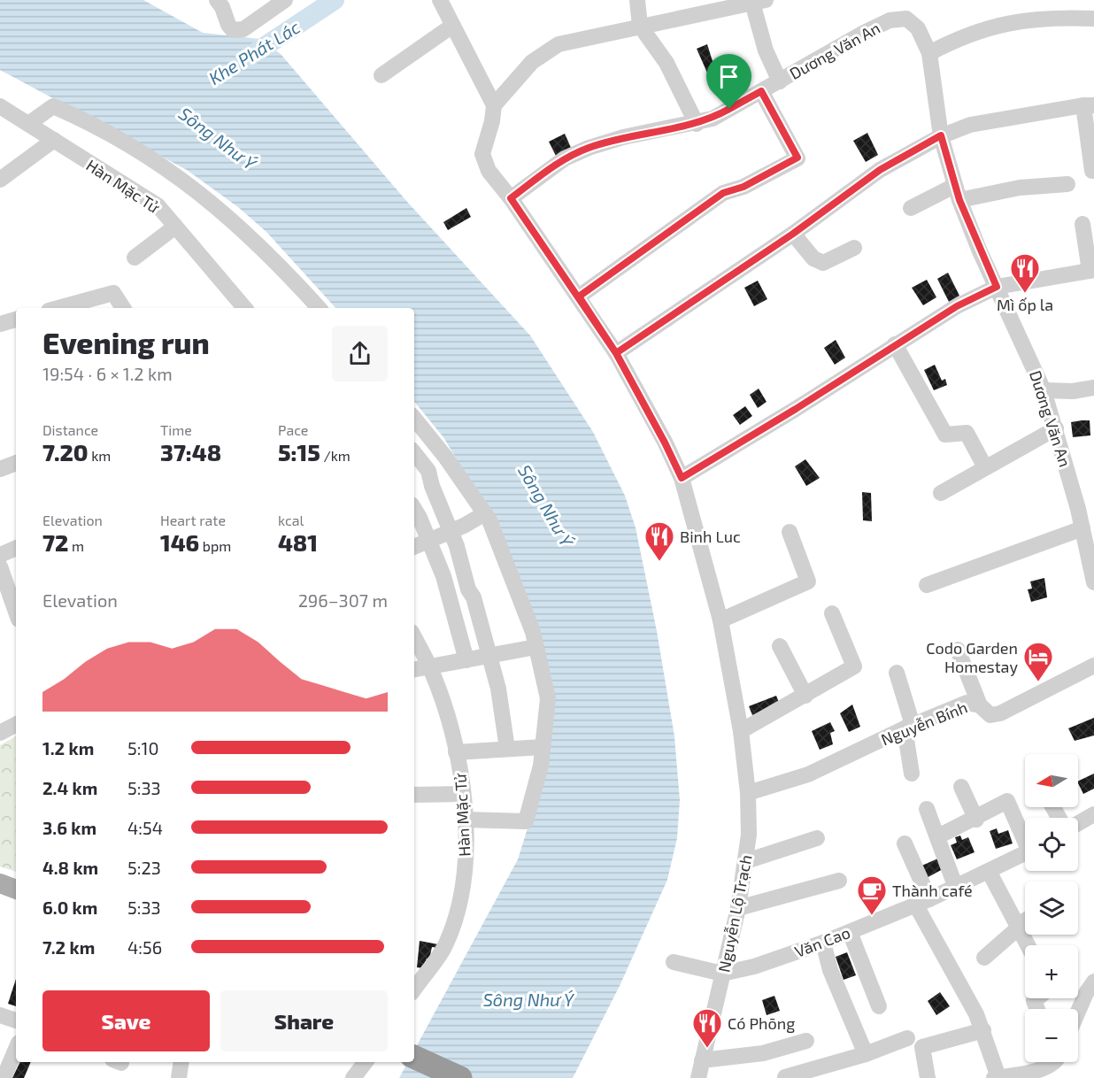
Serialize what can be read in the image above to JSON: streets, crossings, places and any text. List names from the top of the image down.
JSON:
{
  "streets": {
    "street": [
      "Dương Văn An",
      "Hàn Mặc Tử",
      "Nguyễn Bính",
      "Nguyễn Lộ Trạch",
      "Văn Cao"
    ]
  },
  "crossings": [
    ["Dương Văn An", "Nguyễn Lộ Trạch"],
    ["Nguyễn Bính", "Nguyễn Lộ Trạch"],
    ["Nguyễn Lộ Trạch", "Văn Cao"]
  ],
  "water": ["Khe Phát Lác", "Sông Như Ý"],
  "places": {
    "restaurant": ["Mì ốp la", "Binh Luc", "Có Phōng"],
    "hotel": ["Codo Garden Homestay"],
    "cafe": ["Thành café"]
  },
  "north": "left",
  "page": {
    "heading": ["Evening run", "19:54 · 6 × 1.2 km"],
    "stats": [
      ["Distance", "7.20 km"],
      ["Time", "37:48"],
      ["Pace", "5:15 /km"],
      ["Elevation", "72 m"],
      ["Heart rate", "146 bpm"],
      ["kcal", "481"]
    ],
    "chart": ["Elevation", "296–307 m"],
    "list": [
      {
        "name": "1.2 km",
        "note": "5:10"
      },
      {
        "name": "2.4 km",
        "note": "5:33"
      },
      {
        "name": "3.6 km",
        "note": "4:54"
      },
      {
        "name": "4.8 km",
        "note": "5:23"
      },
      {
        "name": "6.0 km",
        "note": "5:33"
      },
      {
        "name": "7.2 km",
        "note": "4:56"
      }
    ],
    "map_buttons": ["+", "−"],
    "buttons": ["Save", "Share"]
  }
}
